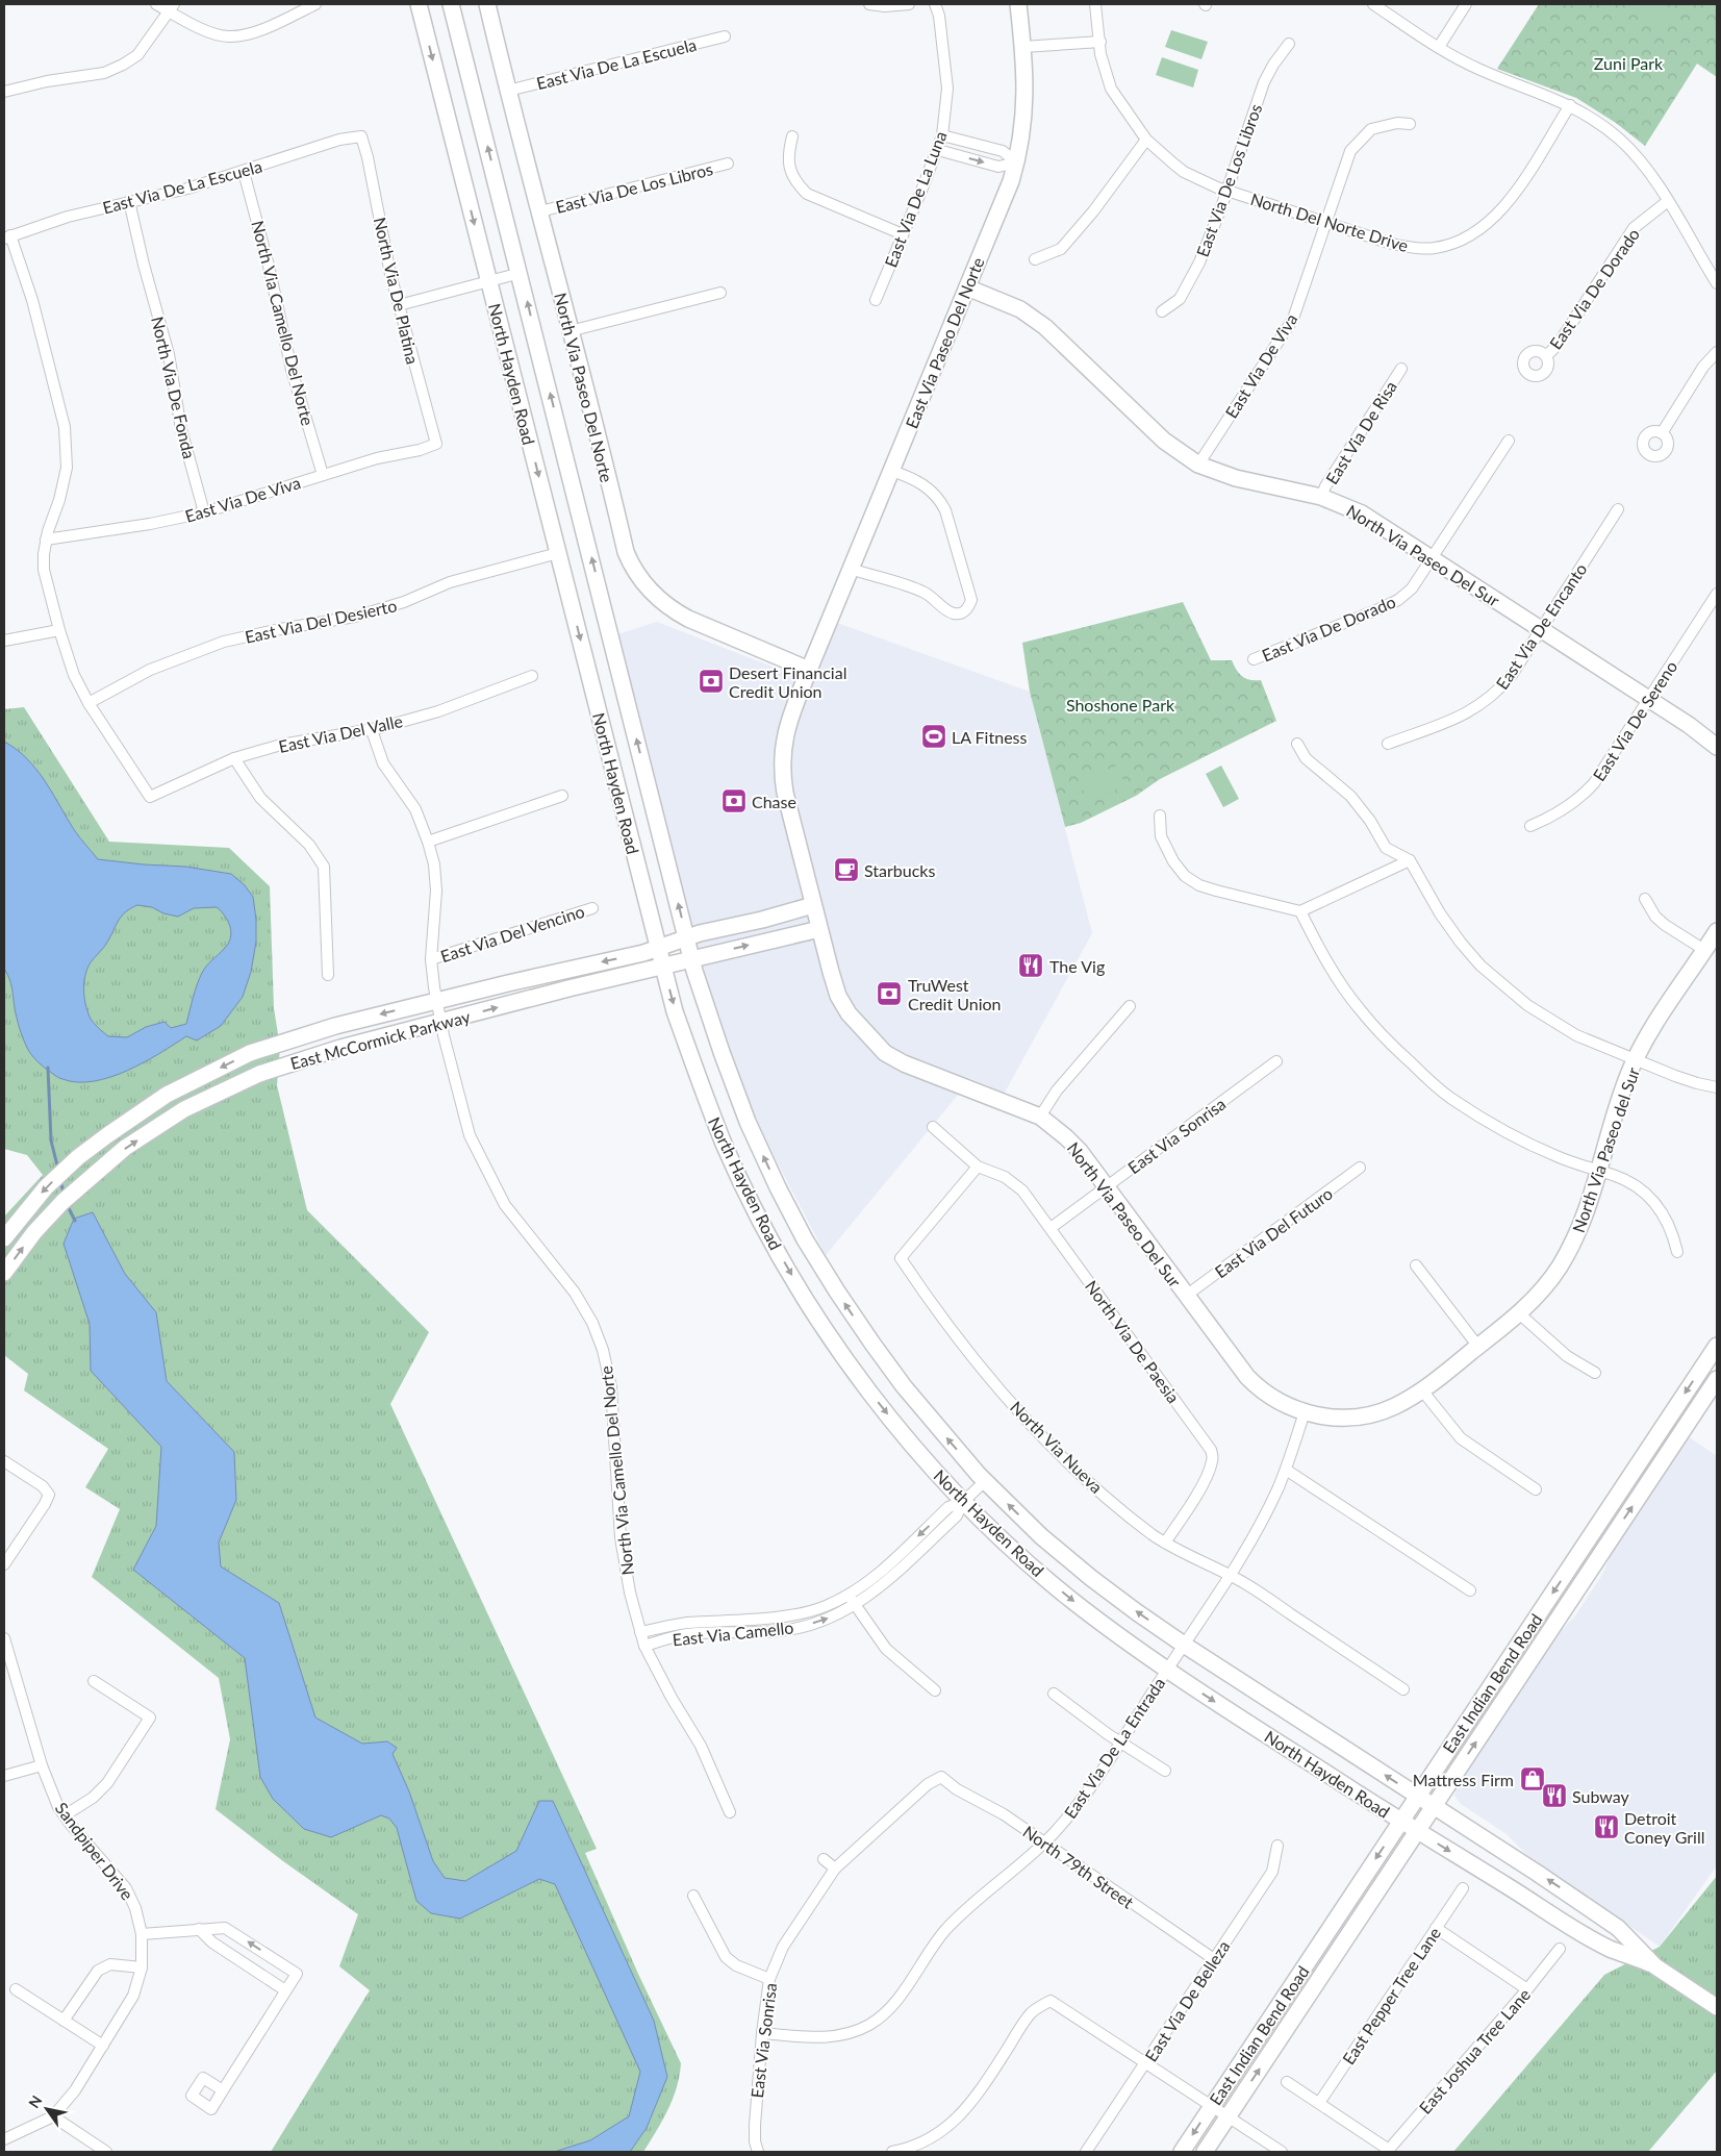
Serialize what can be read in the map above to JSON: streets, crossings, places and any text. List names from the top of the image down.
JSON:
{
  "streets": {
    "main road": [
      "East Via Paseo Del Norte",
      "North Hayden Road",
      "North Via Paseo Del Norte",
      "North Via Paseo Del Sur",
      "East McCormick Parkway",
      "North Via Paseo del Sur",
      "East Indian Bend Road"
    ],
    "street": [
      "East Via De La Escuela",
      "East Via De Los Libros",
      "East Via De La Luna",
      "North Del Norte Drive",
      "East Via De Dorado",
      "North Via De Platina",
      "North Via Camello Del Norte",
      "East Via De Viva",
      "North Via De Fonda",
      "East Via De Risa",
      "East Via Del Desierto",
      "East Via De Encanto",
      "East Via De Sereno",
      "East Via Del Valle",
      "East Via Del Vencino",
      "East Via Sonrisa",
      "East Via Del Futuro",
      "North Via De Paesia",
      "North Via Nueva",
      "East Via Camello",
      "East Via De La Entrada",
      "Sandpiper Drive",
      "North 79th Street",
      "East Pepper Tree Lane",
      "East Via De Belleza",
      "East Joshua Tree Lane"
    ]
  },
  "crossings": [
    ["East Via De La Escuela", "North Via De Platina"],
    ["East Via De La Escuela", "North Via Camello Del Norte"],
    ["East Via De La Escuela", "North Via De Fonda"],
    ["East Via De La Escuela", "North Via Paseo Del Norte"],
    ["East Via De Los Libros", "North Del Norte Drive"],
    ["East Via De Los Libros", "North Via Paseo Del Norte"],
    ["North Del Norte Drive", "East Via De Viva"],
    ["East Via De Dorado", "North Via Paseo Del Sur"],
    ["North Via De Platina", "East Via De Viva"],
    ["North Via Camello Del Norte", "East Via De Viva"],
    ["North Via Camello Del Norte", "East Via Del Valle"],
    ["North Via Camello Del Norte", "East Via Del Vencino"],
    ["North Via Camello Del Norte", "East McCormick Parkway"],
    ["North Via Camello Del Norte", "East Via Camello"],
    ["East Via Paseo Del Norte", "North Via Paseo Del Norte"],
    ["East Via Paseo Del Norte", "North Via Paseo Del Sur"],
    ["East Via De Viva", "North Via De Fonda"],
    ["East Via De Viva", "North Via Paseo Del Sur"],
    ["North Hayden Road", "East Via Del Desierto"],
    ["North Hayden Road", "East McCormick Parkway"],
    ["North Hayden Road", "East Via Camello"],
    ["North Hayden Road", "East Indian Bend Road"],
    ["North Hayden Road", "East Via De La Entrada"],
    ["North Via Paseo Del Norte", "North Via Paseo Del Sur"],
    ["East Via De Risa", "North Via Paseo Del Sur"],
    ["North Via Paseo Del Sur", "East Via De Encanto"],
    ["North Via Paseo Del Sur", "East Via De Sereno"],
    ["North Via Paseo Del Sur", "East McCormick Parkway"],
    ["North Via Paseo Del Sur", "East Via Sonrisa"],
    ["North Via Paseo Del Sur", "North Via Paseo del Sur"],
    ["North Via Paseo Del Sur", "East Via Del Futuro"],
    ["North Via Paseo Del Sur", "East Via De La Entrada"],
    ["East Via Del Desierto", "East Via Del Valle"],
    ["East Via Sonrisa", "North Via De Paesia"],
    ["East Via Sonrisa", "East Via De La Entrada"],
    ["East Via Sonrisa", "North 79th Street"],
    ["North Via Paseo del Sur", "East Via De La Entrada"],
    ["North Via De Paesia", "North Via Nueva"],
    ["North Via Nueva", "East Via De La Entrada"],
    ["East Via De La Entrada", "North 79th Street"],
    ["North 79th Street", "East Via De Belleza"]
  ],
  "parks": ["Zuni Park", "Shoshone Park"],
  "places": {
    "bank": ["Desert Financial Credit Union", "Chase", "TruWest Credit Union"],
    "sports": ["LA Fitness"],
    "cafe": ["Starbucks"],
    "restaurant": ["The Vig", "Subway", "Detroit Coney Grill"],
    "shop": ["Mattress Firm"]
  },
  "north": "top left"
}
